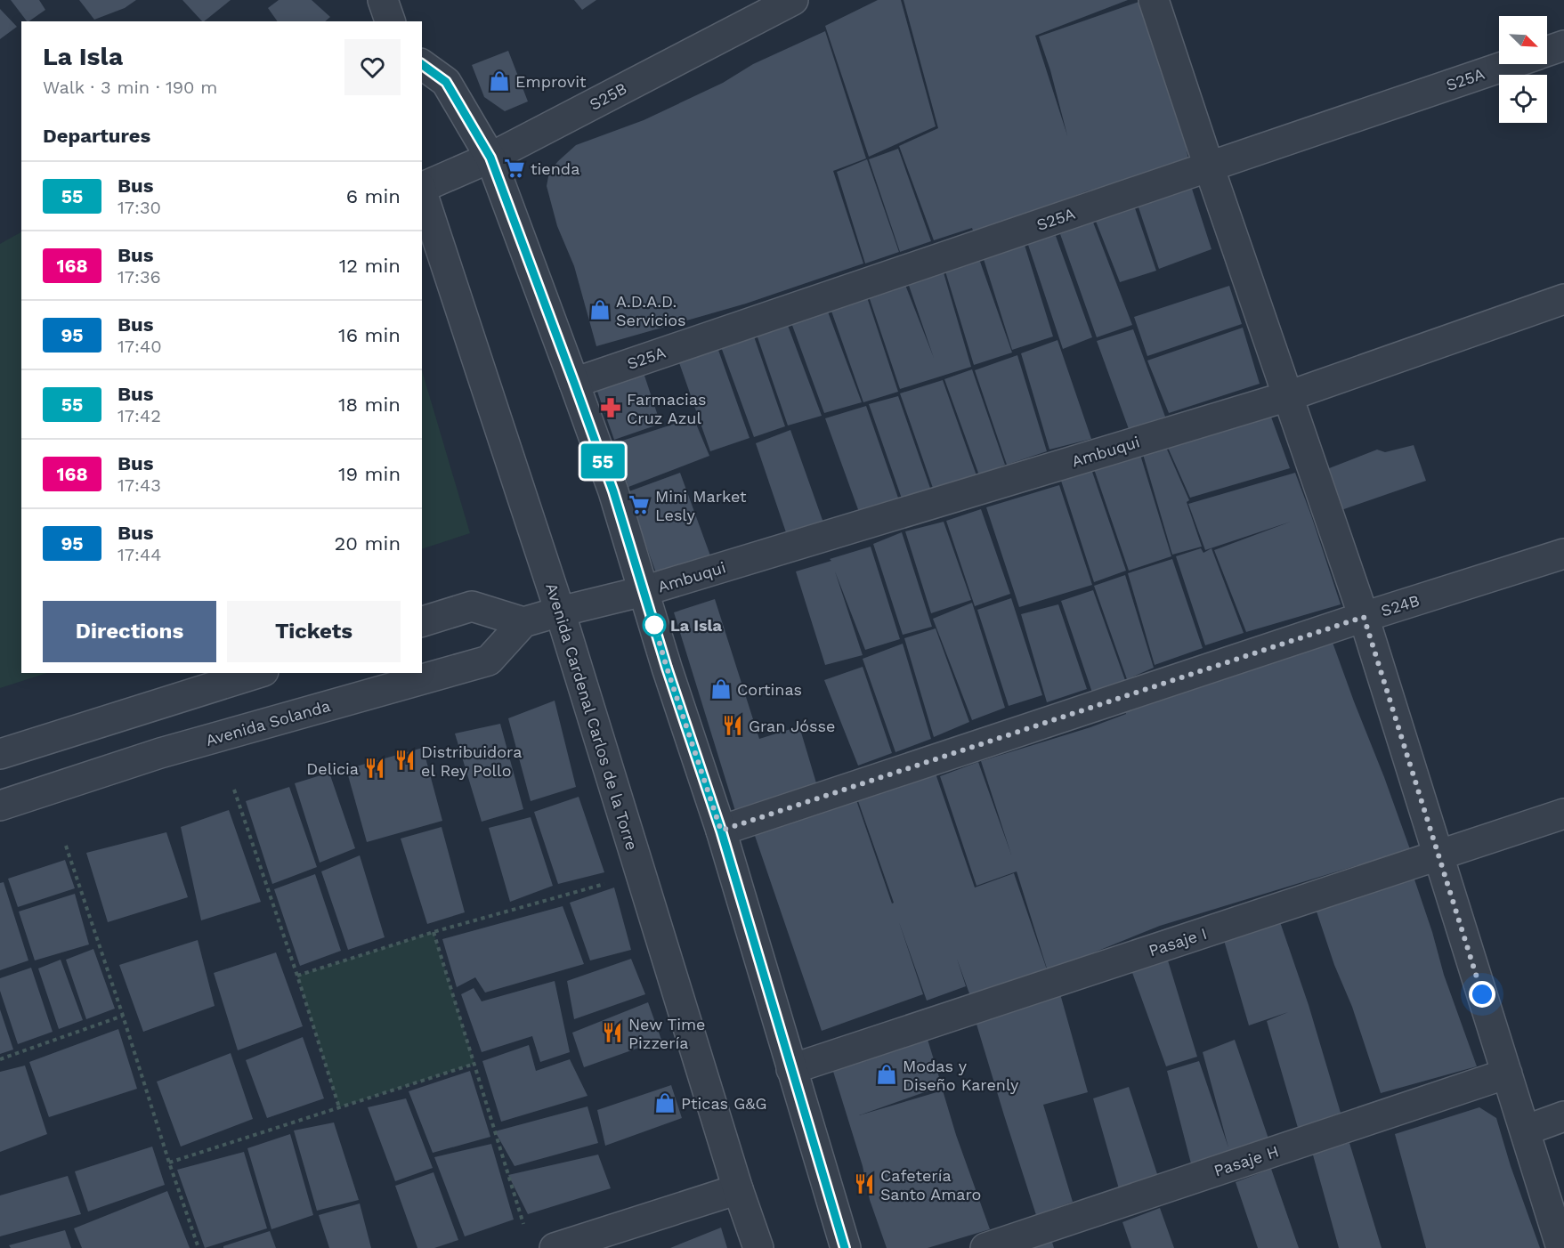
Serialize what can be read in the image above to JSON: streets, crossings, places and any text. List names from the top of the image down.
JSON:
{
  "streets": {
    "street": [
      "S25A",
      "S25B",
      "Ambuqui",
      "S24B",
      "Avenida Cardenal Carlos de la Torre",
      "Avenida Solanda",
      "Pasaje I",
      "Pasaje H"
    ]
  },
  "places": {
    "shop": [
      "Emprovit",
      "A.D.A.D. Servicios",
      "Cortinas",
      "Modas y Diseño Karenly",
      "Pticas G&G"
    ],
    "supermarket": ["tienda", "Mini Market Lesly"],
    "pharmacy": ["Farmacias Cruz Azul"],
    "other": ["La Isla"],
    "restaurant": [
      "Gran Jósse",
      "Distribuidora el Rey Pollo",
      "Delicia",
      "New Time Pizzería",
      "Cafetería Santo Amaro"
    ]
  },
  "lines": ["bus line 55"],
  "north": "bottom right",
  "page": {
    "on_map": "55",
    "heading": [
      ["La Isla", "Walk · 3 min · 190 m"],
      "Departures"
    ],
    "list": [
      {
        "mark": "55",
        "name": "Bus",
        "note": "17:30",
        "value": "6 min"
      },
      {
        "mark": "168",
        "name": "Bus",
        "note": "17:36",
        "value": "12 min"
      },
      {
        "mark": "95",
        "name": "Bus",
        "note": "17:40",
        "value": "16 min"
      },
      {
        "mark": "55",
        "name": "Bus",
        "note": "17:42",
        "value": "18 min"
      },
      {
        "mark": "168",
        "name": "Bus",
        "note": "17:43",
        "value": "19 min"
      },
      {
        "mark": "95",
        "name": "Bus",
        "note": "17:44",
        "value": "20 min"
      }
    ],
    "buttons": ["Directions", "Tickets"]
  }
}
